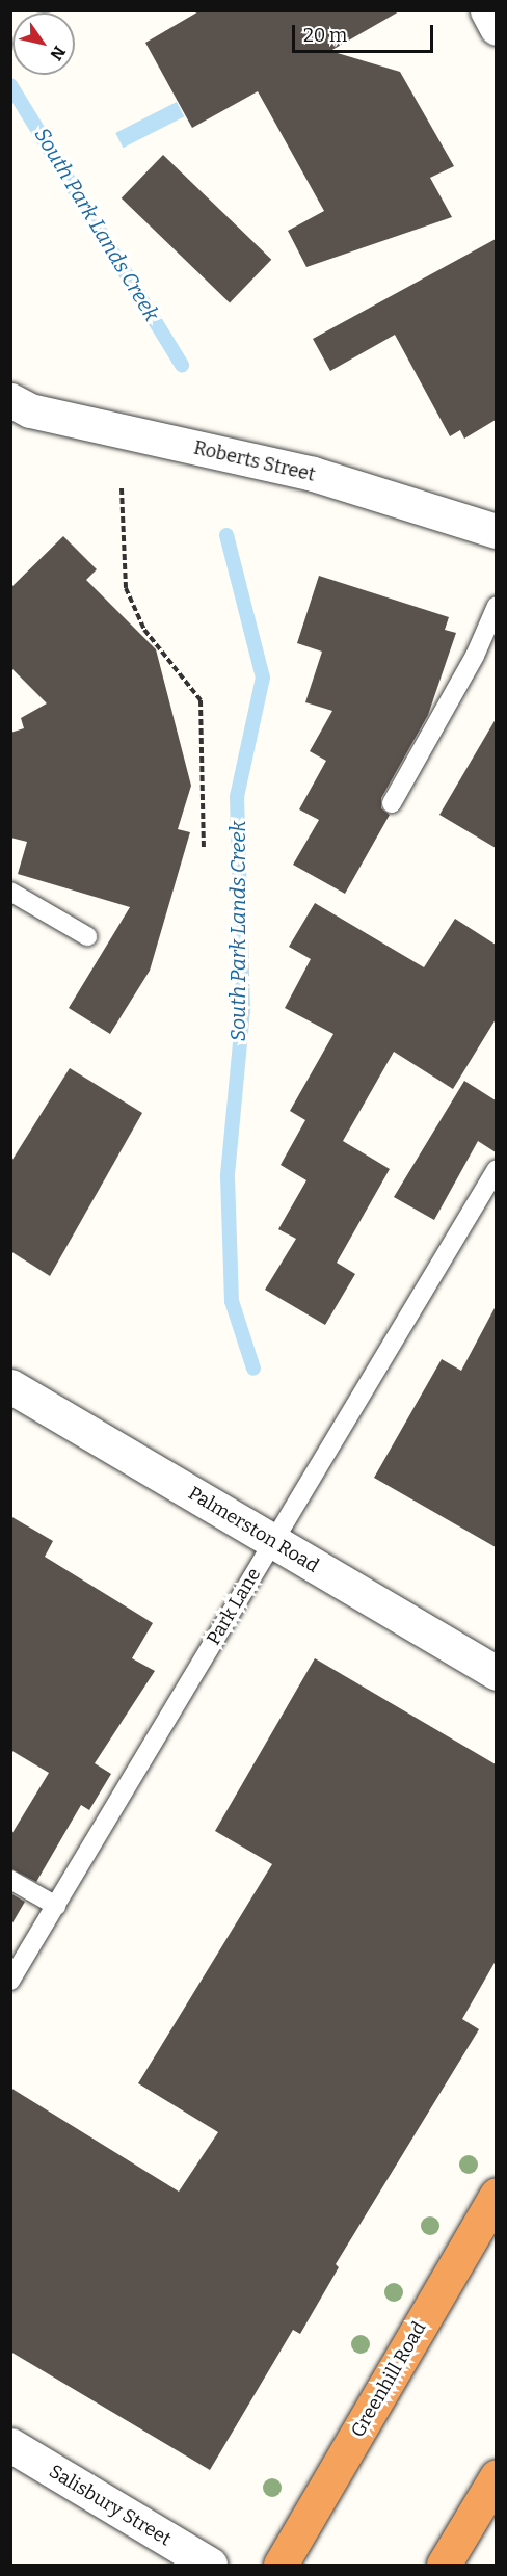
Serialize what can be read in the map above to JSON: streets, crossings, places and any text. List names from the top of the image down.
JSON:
{
  "streets": {
    "highway": ["Greenhill Road"],
    "street": ["Roberts Street", "Palmerston Road", "Salisbury Street"],
    "lane": ["Park Lane"]
  },
  "crossings": [
    ["Palmerston Road", "Park Lane"]
  ],
  "water": ["South Park Lands Creek"],
  "scale_bar": "20 m",
  "north": "bottom right"
}
